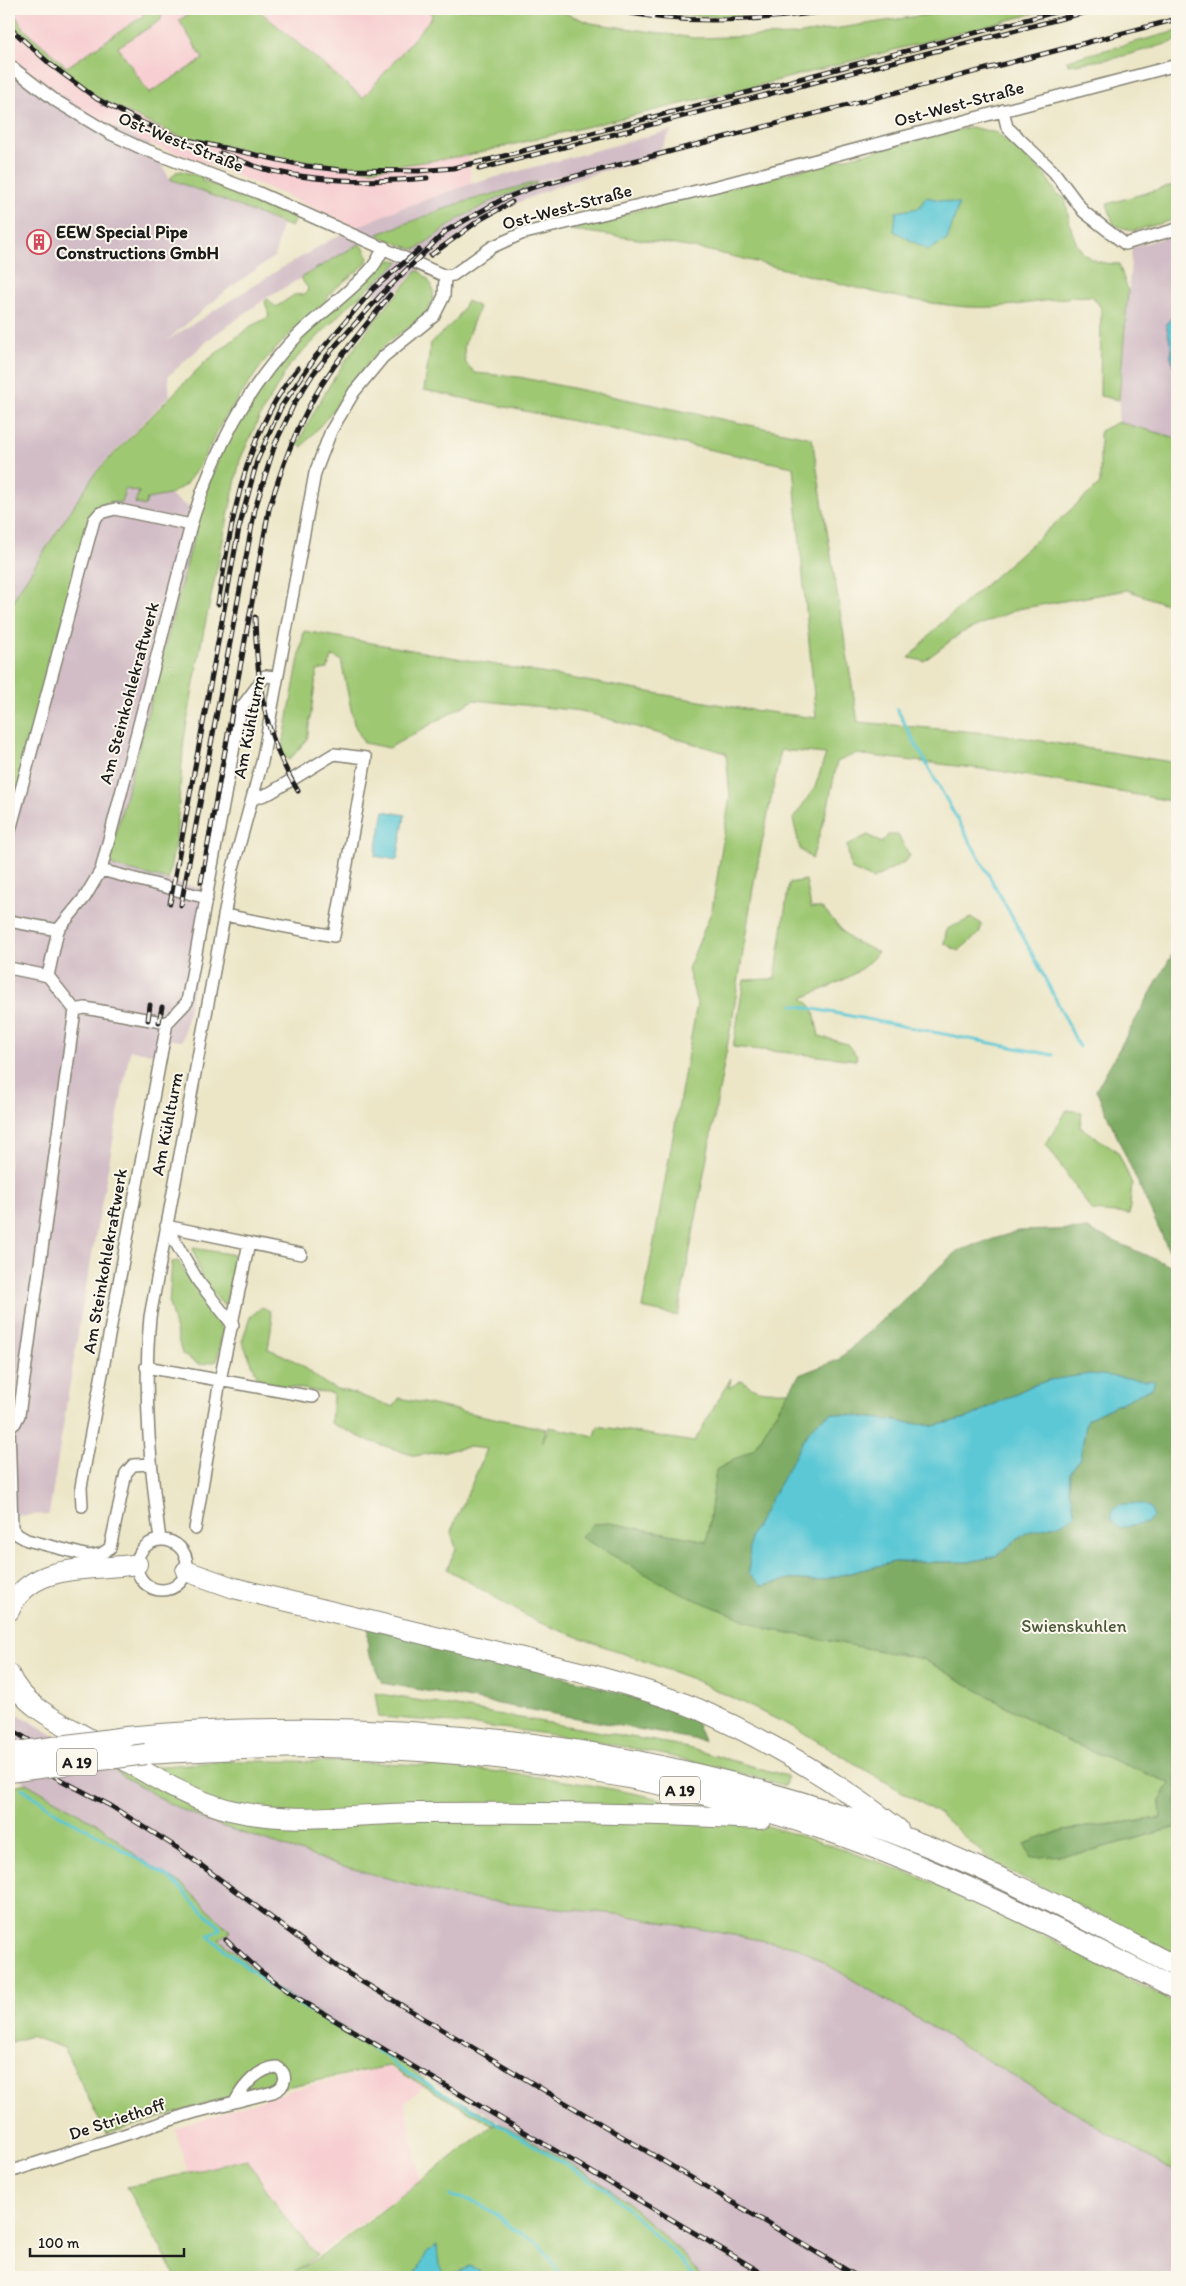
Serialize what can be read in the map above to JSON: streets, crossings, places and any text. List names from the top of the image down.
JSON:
{
  "streets": {
    "highway": ["A 19"],
    "street": [
      "Ost-West-Straße",
      "Am Steinkohlekraftwerk",
      "Am Kühlturm",
      "De Striethoff"
    ]
  },
  "crossings": [
    ["Ost-West-Straße", "Am Steinkohlekraftwerk"],
    ["Ost-West-Straße", "Am Kühlturm"]
  ],
  "parks": ["Swienskuhlen"],
  "places": {
    "building": ["EEW Special Pipe Constructions GmbH"]
  },
  "scale_bar": "100 m"
}
